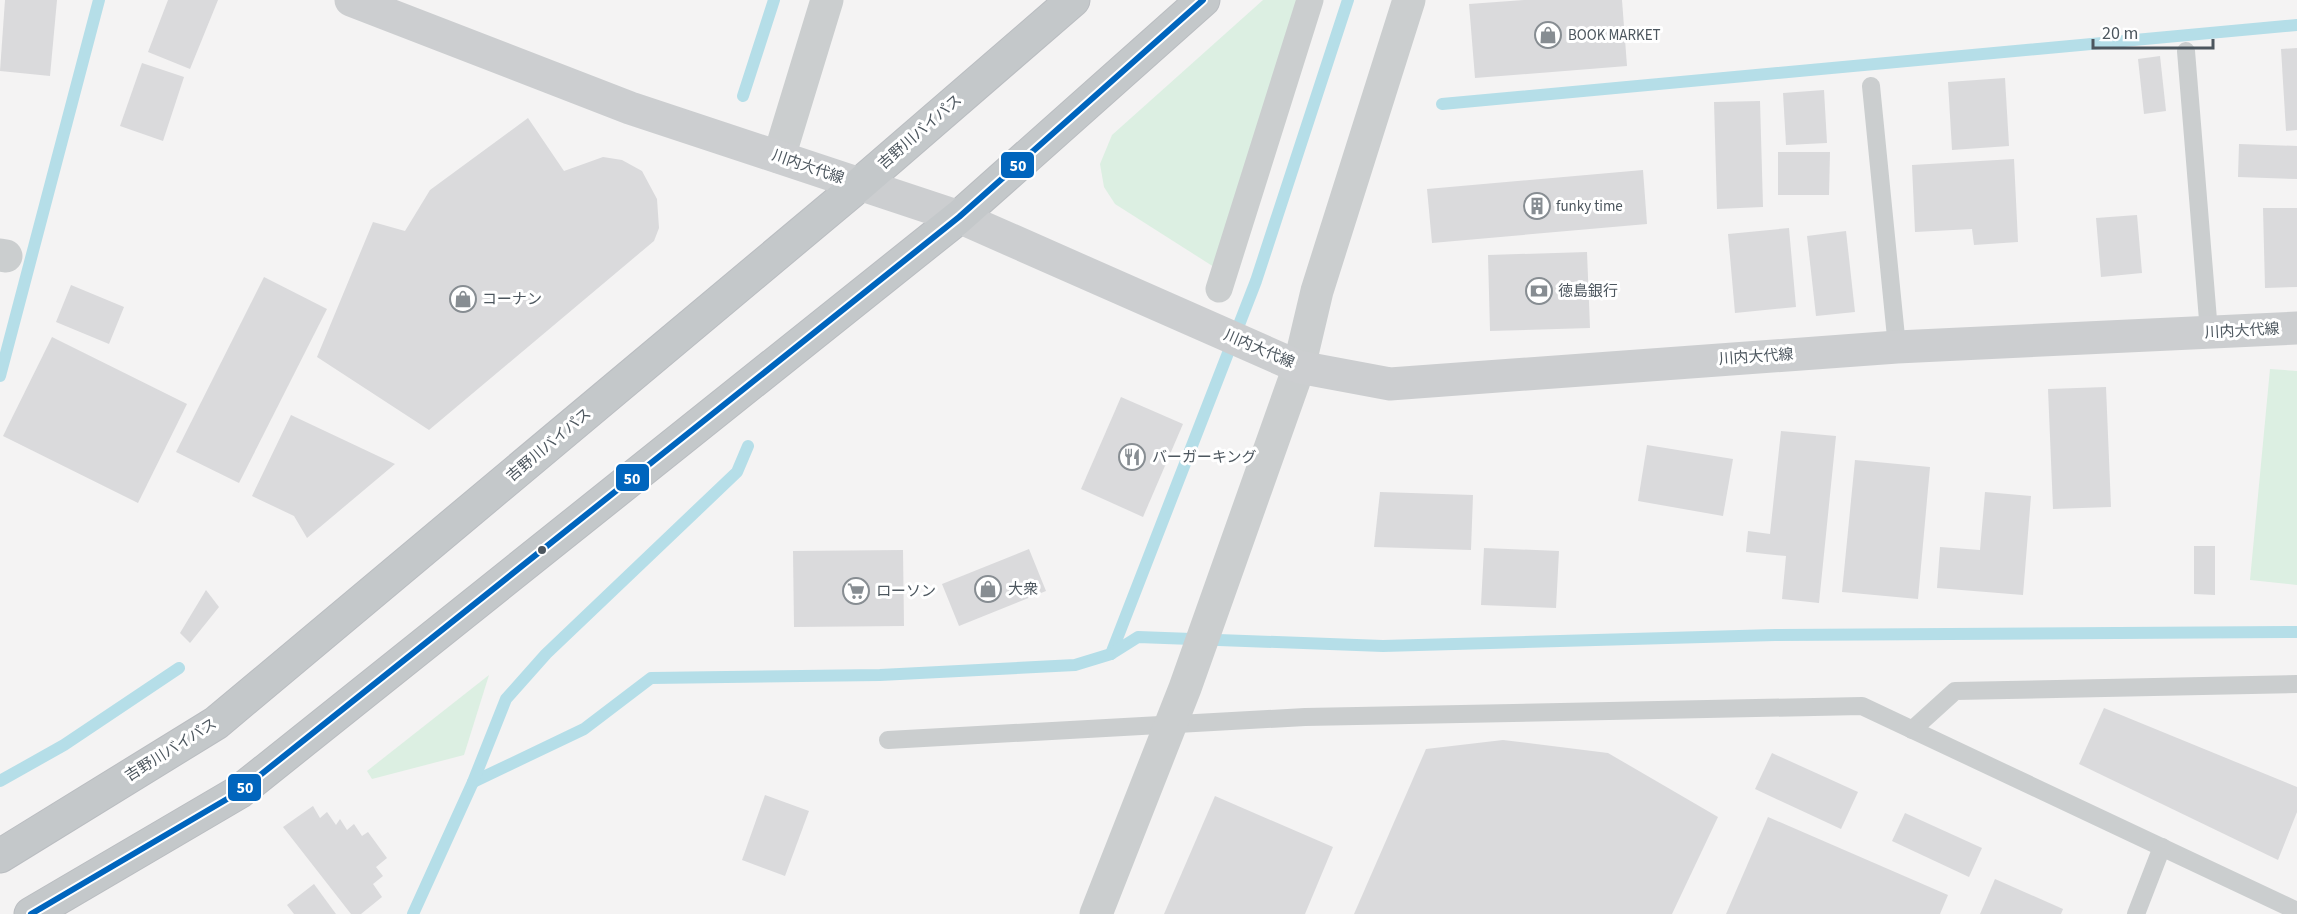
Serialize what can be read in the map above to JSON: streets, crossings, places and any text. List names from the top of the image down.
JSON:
{
  "streets": {
    "highway": ["吉野川バイパス"],
    "main road": ["川内大代線"]
  },
  "crossings": [
    ["吉野川バイパス", "川内大代線"]
  ],
  "places": {
    "shop": ["BOOK MARKET", "コーナン", "大衆"],
    "building": ["funky time"],
    "bank": ["徳島銀行"],
    "restaurant": ["バーガーキング"],
    "supermarket": ["ローソン"]
  },
  "lines": ["transit line 50"],
  "scale_bar": "20 m"
}
